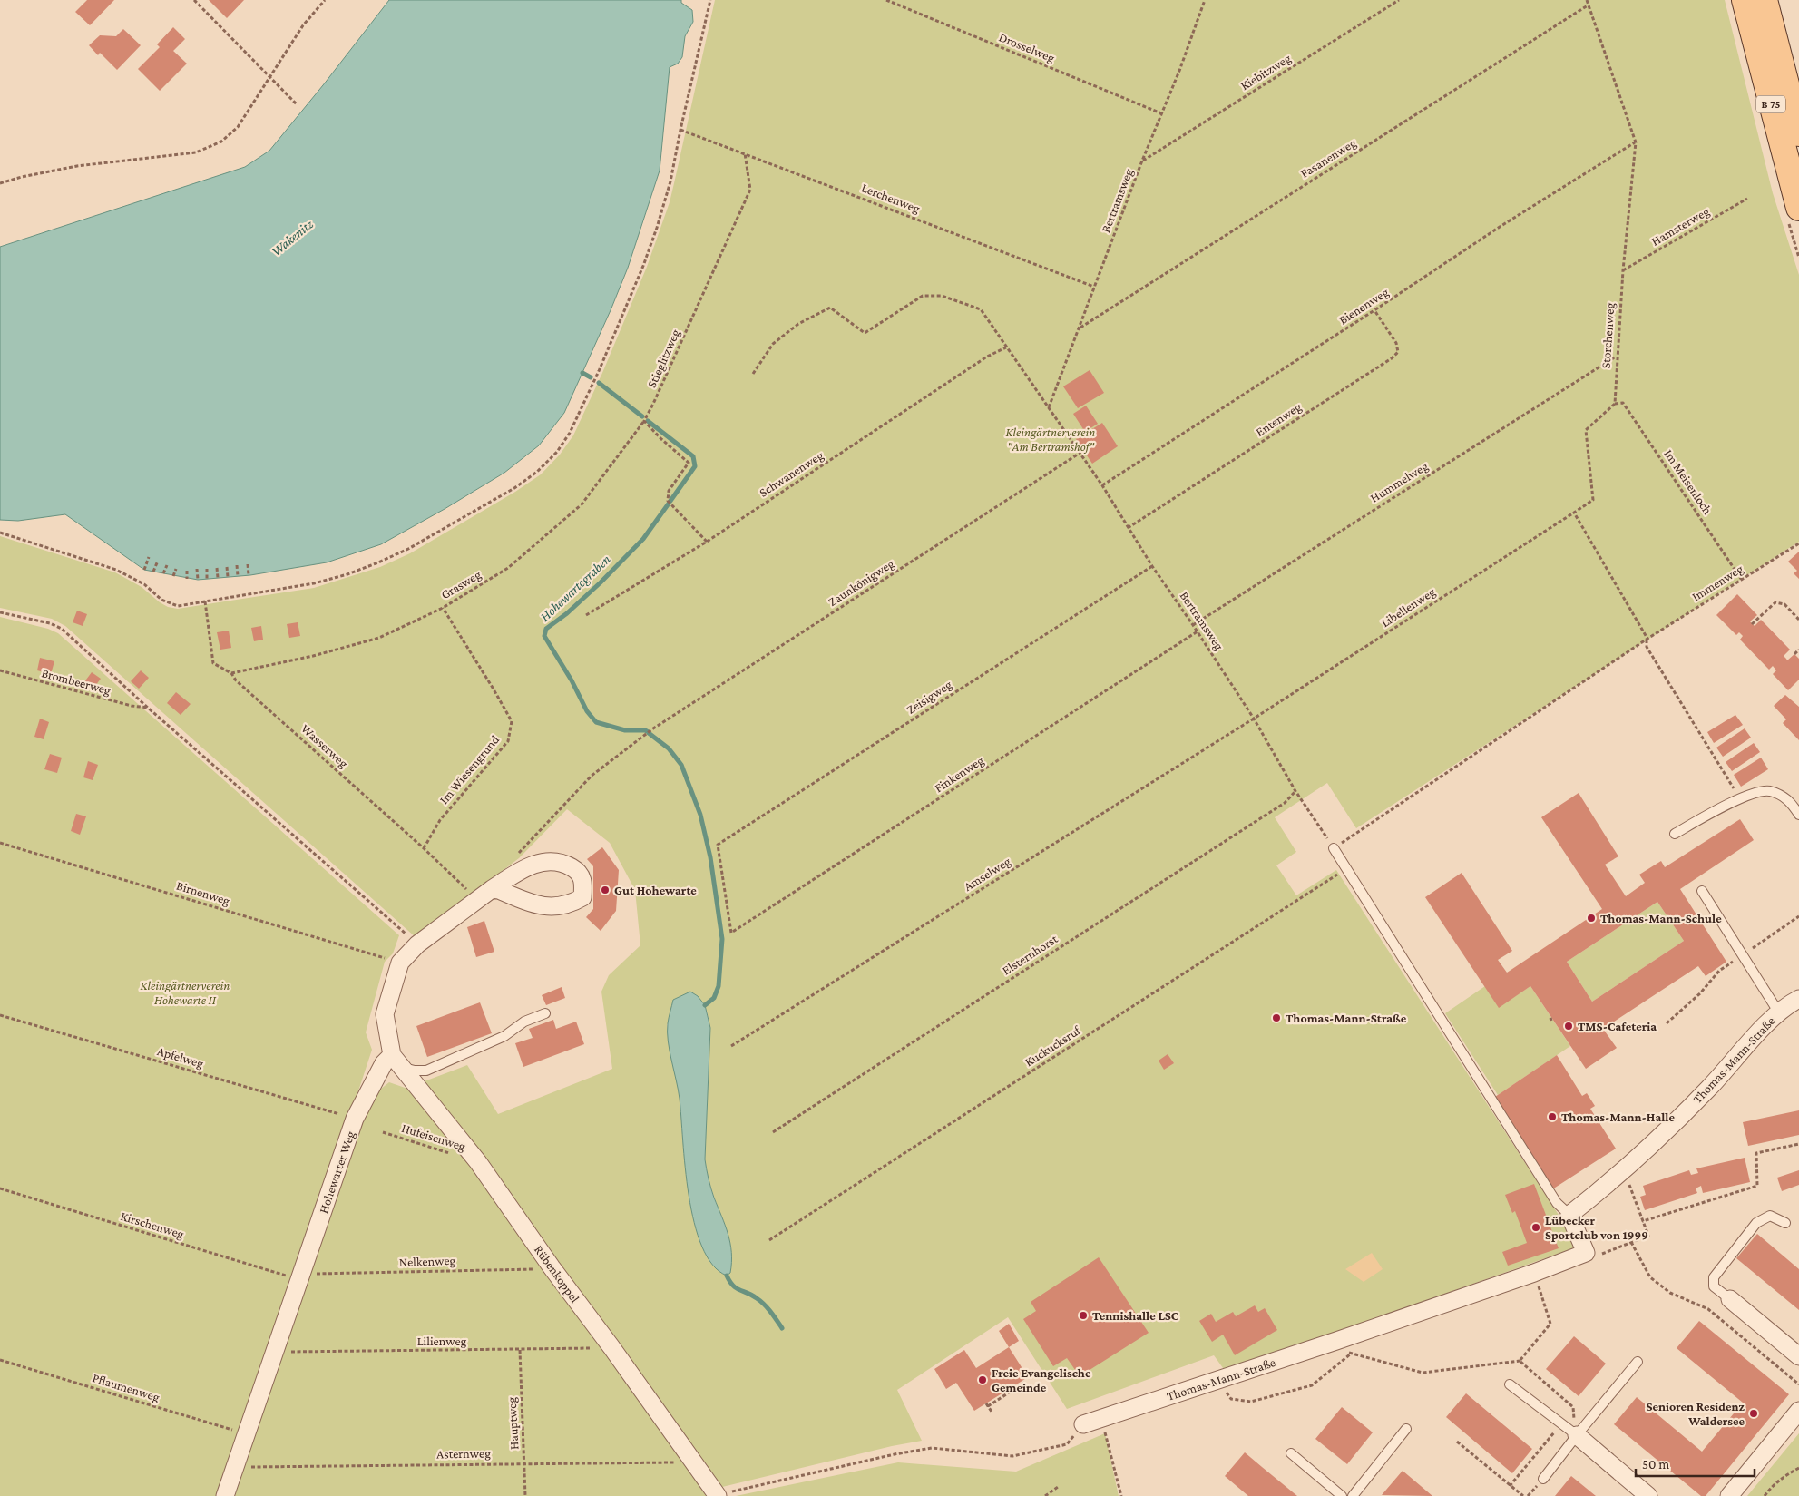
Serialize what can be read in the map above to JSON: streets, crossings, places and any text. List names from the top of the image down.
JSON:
{
  "streets": {
    "main road": ["B 75"],
    "street": ["Thomas-Mann-Straße", "Hohewarter Weg", "Rübenkoppel"],
    "path": [
      "Drosselweg",
      "Kiebitzweg",
      "Fasanenweg",
      "Lerchenweg",
      "Bertramsweg",
      "Hamsterweg",
      "Bienenweg",
      "Storchenweg",
      "Stieglitzweg",
      "Entenweg",
      "Schwanenweg",
      "Hummelweg",
      "Im Meisenloch",
      "Zaunkönigweg",
      "Immenweg",
      "Grasweg",
      "Libellenweg",
      "Brombeerweg",
      "Zeisigweg",
      "Wasserweg",
      "Im Wiesengrund",
      "Finkenweg",
      "Amselweg",
      "Birnenweg",
      "Elsternhorst",
      "Kuckucksruf",
      "Apfelweg",
      "Hufeisenweg",
      "Kirschenweg",
      "Nelkenweg",
      "Lilienweg",
      "Pflaumenweg",
      "Hauptweg",
      "Asternweg"
    ]
  },
  "crossings": [
    ["Drosselweg", "Bertramsweg"],
    ["Kiebitzweg", "Bertramsweg"],
    ["Fasanenweg", "Bertramsweg"],
    ["Fasanenweg", "Storchenweg"],
    ["Lerchenweg", "Bertramsweg"],
    ["Lerchenweg", "Stieglitzweg"],
    ["Bertramsweg", "Bienenweg"],
    ["Bertramsweg", "Entenweg"],
    ["Bertramsweg", "Schwanenweg"],
    ["Bertramsweg", "Hummelweg"],
    ["Bertramsweg", "Zaunkönigweg"],
    ["Bertramsweg", "Immenweg"],
    ["Bertramsweg", "Libellenweg"],
    ["Bertramsweg", "Zeisigweg"],
    ["Bertramsweg", "Finkenweg"],
    ["Bertramsweg", "Amselweg"],
    ["Bertramsweg", "Elsternhorst"],
    ["Hamsterweg", "Storchenweg"],
    ["Bienenweg", "Storchenweg"],
    ["Bienenweg", "Entenweg"],
    ["Storchenweg", "Hummelweg"],
    ["Storchenweg", "Im Meisenloch"],
    ["Stieglitzweg", "Grasweg"],
    ["Im Meisenloch", "Immenweg"],
    ["Grasweg", "Wasserweg"],
    ["Grasweg", "Im Wiesengrund"],
    ["Libellenweg", "Amselweg"],
    ["Zeisigweg", "Finkenweg"],
    ["Wasserweg", "Im Wiesengrund"],
    ["Apfelweg", "Hohewarter Weg"],
    ["Hufeisenweg", "Rübenkoppel"],
    ["Hohewarter Weg", "Kirschenweg"],
    ["Hohewarter Weg", "Nelkenweg"],
    ["Hohewarter Weg", "Rübenkoppel"],
    ["Hohewarter Weg", "Lilienweg"],
    ["Hohewarter Weg", "Pflaumenweg"],
    ["Hohewarter Weg", "Asternweg"],
    ["Kirschenweg", "Nelkenweg"],
    ["Nelkenweg", "Rübenkoppel"],
    ["Rübenkoppel", "Lilienweg"],
    ["Rübenkoppel", "Asternweg"],
    ["Lilienweg", "Hauptweg"],
    ["Hauptweg", "Asternweg"]
  ],
  "water": ["Wakenitz", "Hohewartegraben"],
  "parks": ["Kleingärtnerverein \"Am Bertramshof\"", "Kleingärtnerverein Hohewarte II"],
  "places": [
    "Gut Hohewarte",
    "Thomas-Mann-Schule",
    "Thomas-Mann-Straße",
    "TMS-Cafeteria",
    "Thomas-Mann-Halle",
    "Lübecker Sportclub von 1999",
    "Tennishalle LSC",
    "Freie Evangelische Gemeinde",
    "Senioren Residenz Waldersee"
  ],
  "scale_bar": "50 m"
}
